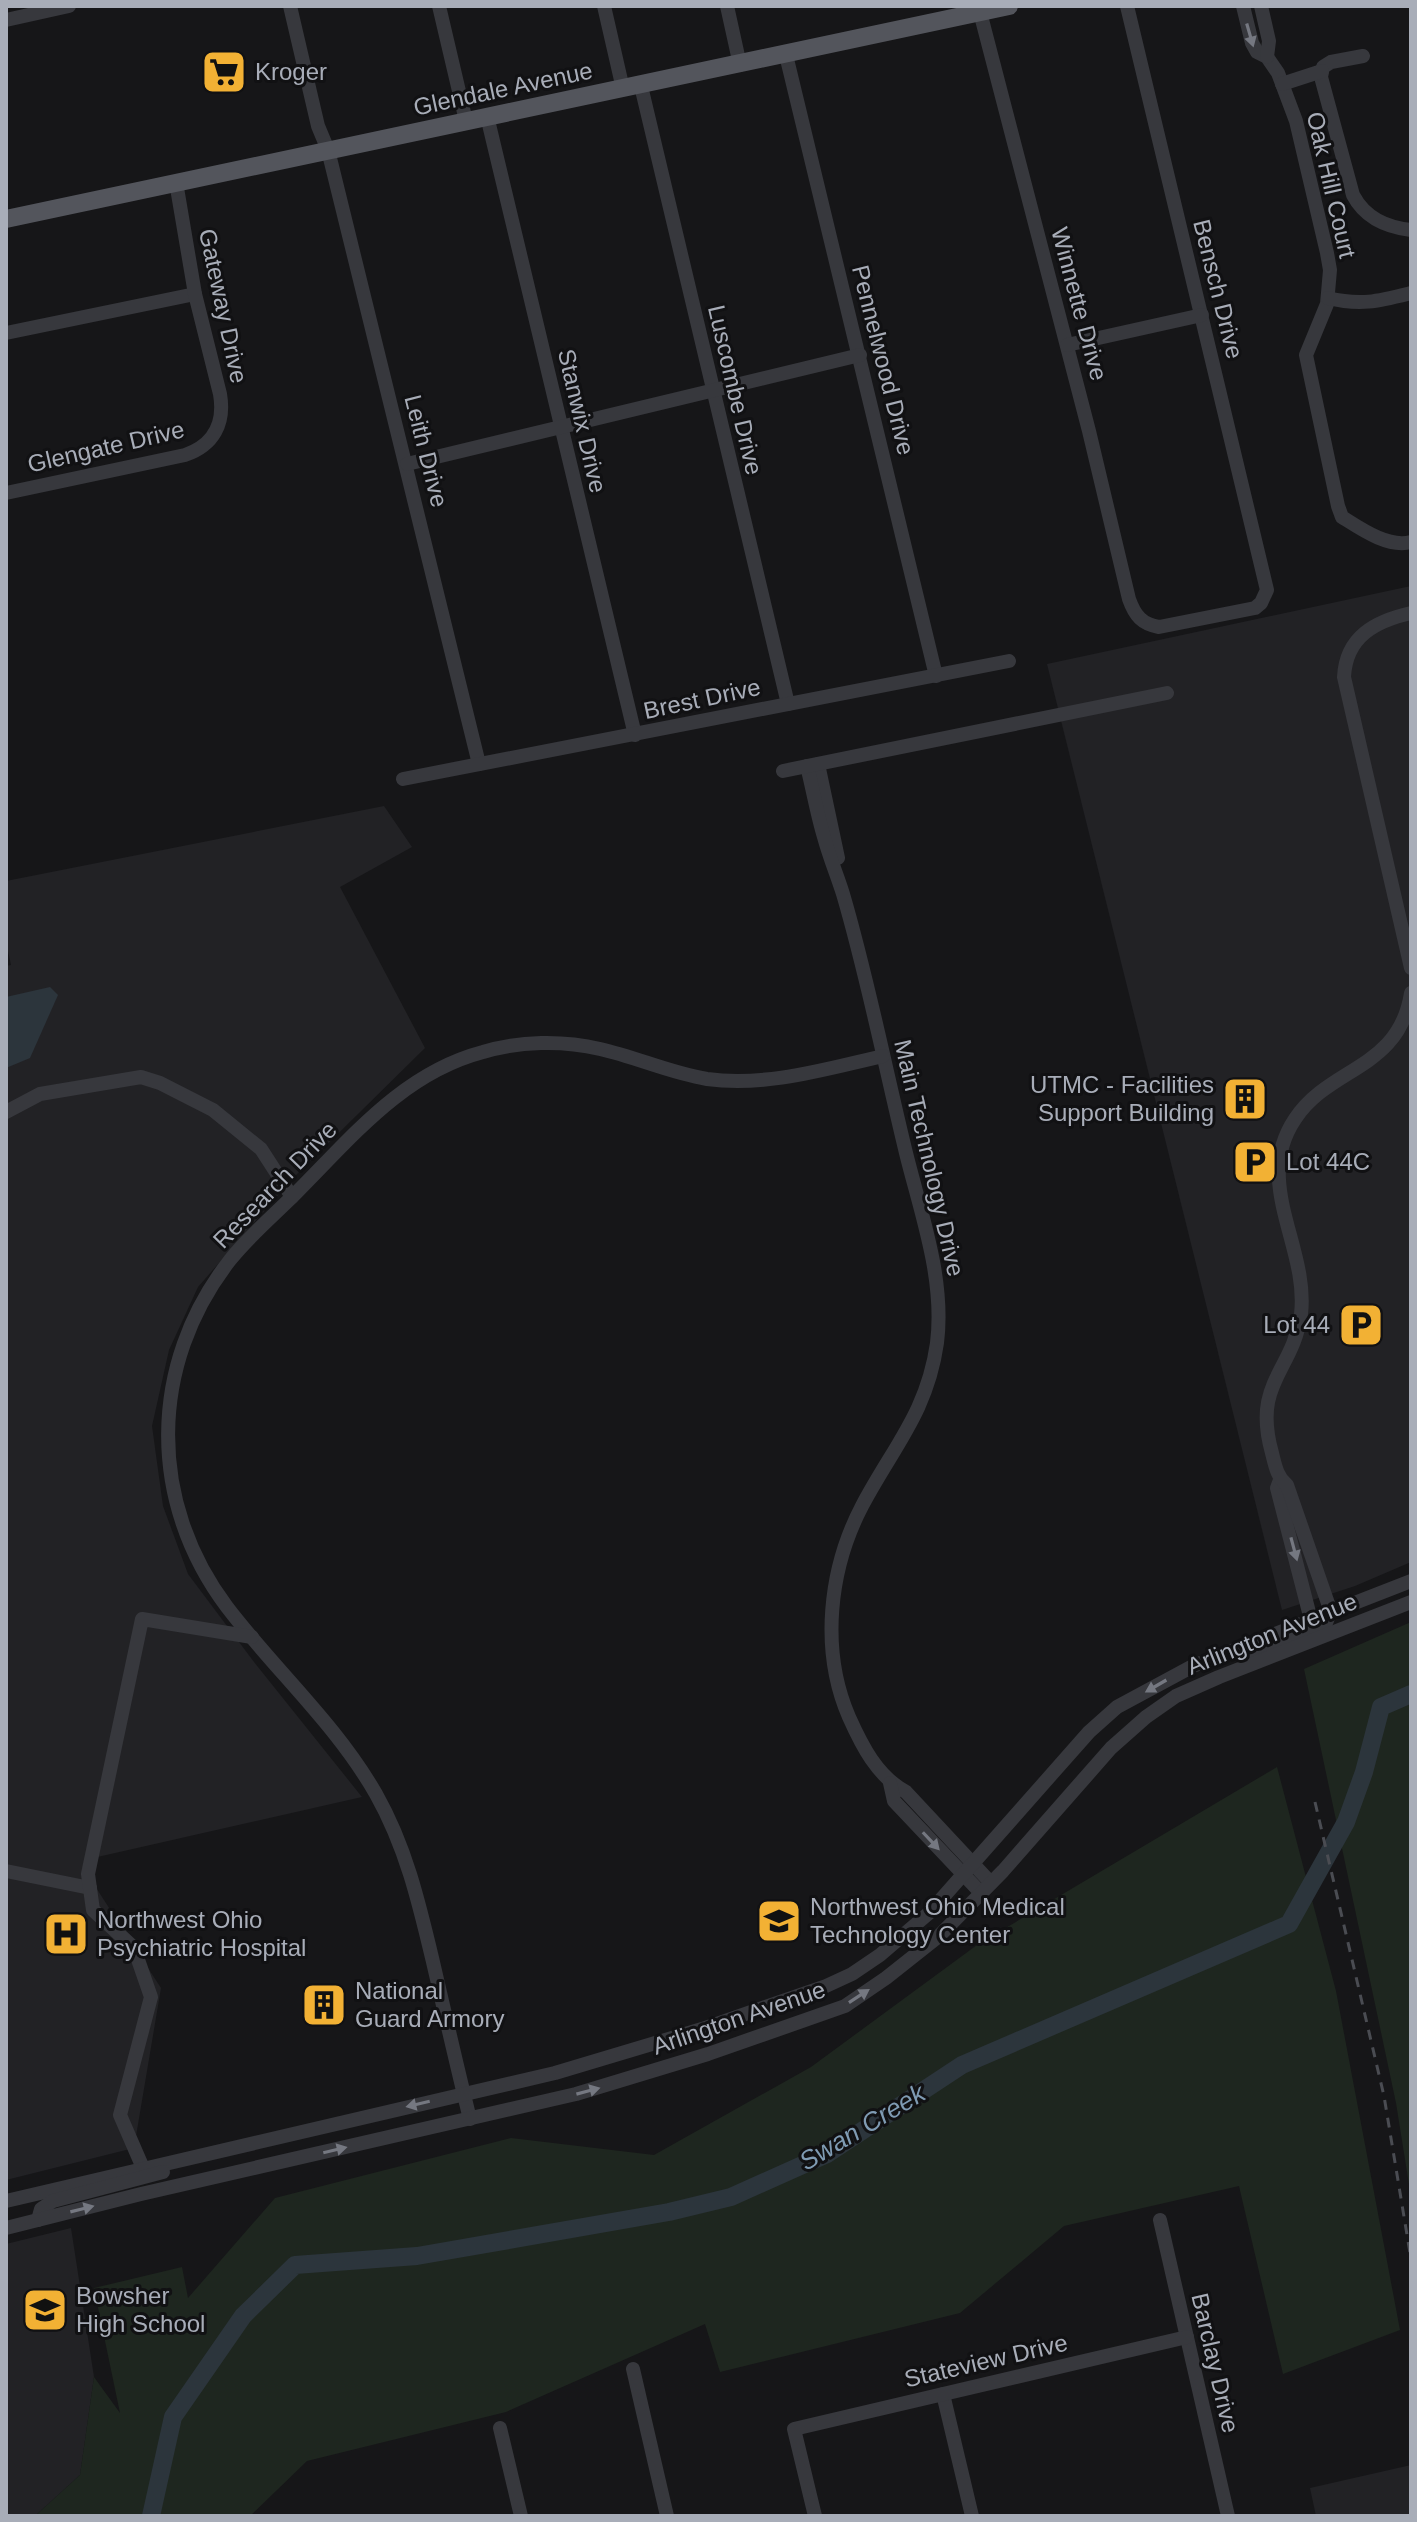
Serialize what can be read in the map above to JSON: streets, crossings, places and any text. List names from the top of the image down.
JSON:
{
  "streets": {
    "main road": ["Glendale Avenue"],
    "street": [
      "Oak Hill Court",
      "Bensch Drive",
      "Winnette Drive",
      "Gateway Drive",
      "Pennelwood Drive",
      "Luscombe Drive",
      "Stanwix Drive",
      "Glengate Drive",
      "Leith Drive",
      "Brest Drive",
      "Main Technology Drive",
      "Research Drive",
      "Arlington Avenue",
      "Stateview Drive",
      "Barclay Drive"
    ]
  },
  "crossings": [
    ["Glendale Avenue", "Winnette Drive"],
    ["Glendale Avenue", "Gateway Drive"],
    ["Glendale Avenue", "Pennelwood Drive"],
    ["Glendale Avenue", "Luscombe Drive"],
    ["Glendale Avenue", "Stanwix Drive"],
    ["Glendale Avenue", "Leith Drive"],
    ["Bensch Drive", "Winnette Drive"],
    ["Gateway Drive", "Glengate Drive"],
    ["Pennelwood Drive", "Brest Drive"],
    ["Luscombe Drive", "Brest Drive"],
    ["Stanwix Drive", "Brest Drive"],
    ["Leith Drive", "Brest Drive"],
    ["Main Technology Drive", "Research Drive"],
    ["Main Technology Drive", "Arlington Avenue"],
    ["Research Drive", "Arlington Avenue"],
    ["Stateview Drive", "Barclay Drive"]
  ],
  "water": ["Swan Creek"],
  "places": {
    "supermarket": ["Kroger"],
    "building": ["UTMC - Facilities Support Building", "National Guard Armory"],
    "parking": ["Lot 44C", "Lot 44"],
    "school or university": ["Northwest Ohio Medical Technology Center", "Bowsher High School"],
    "hospital": ["Northwest Ohio Psychiatric Hospital"]
  }
}
